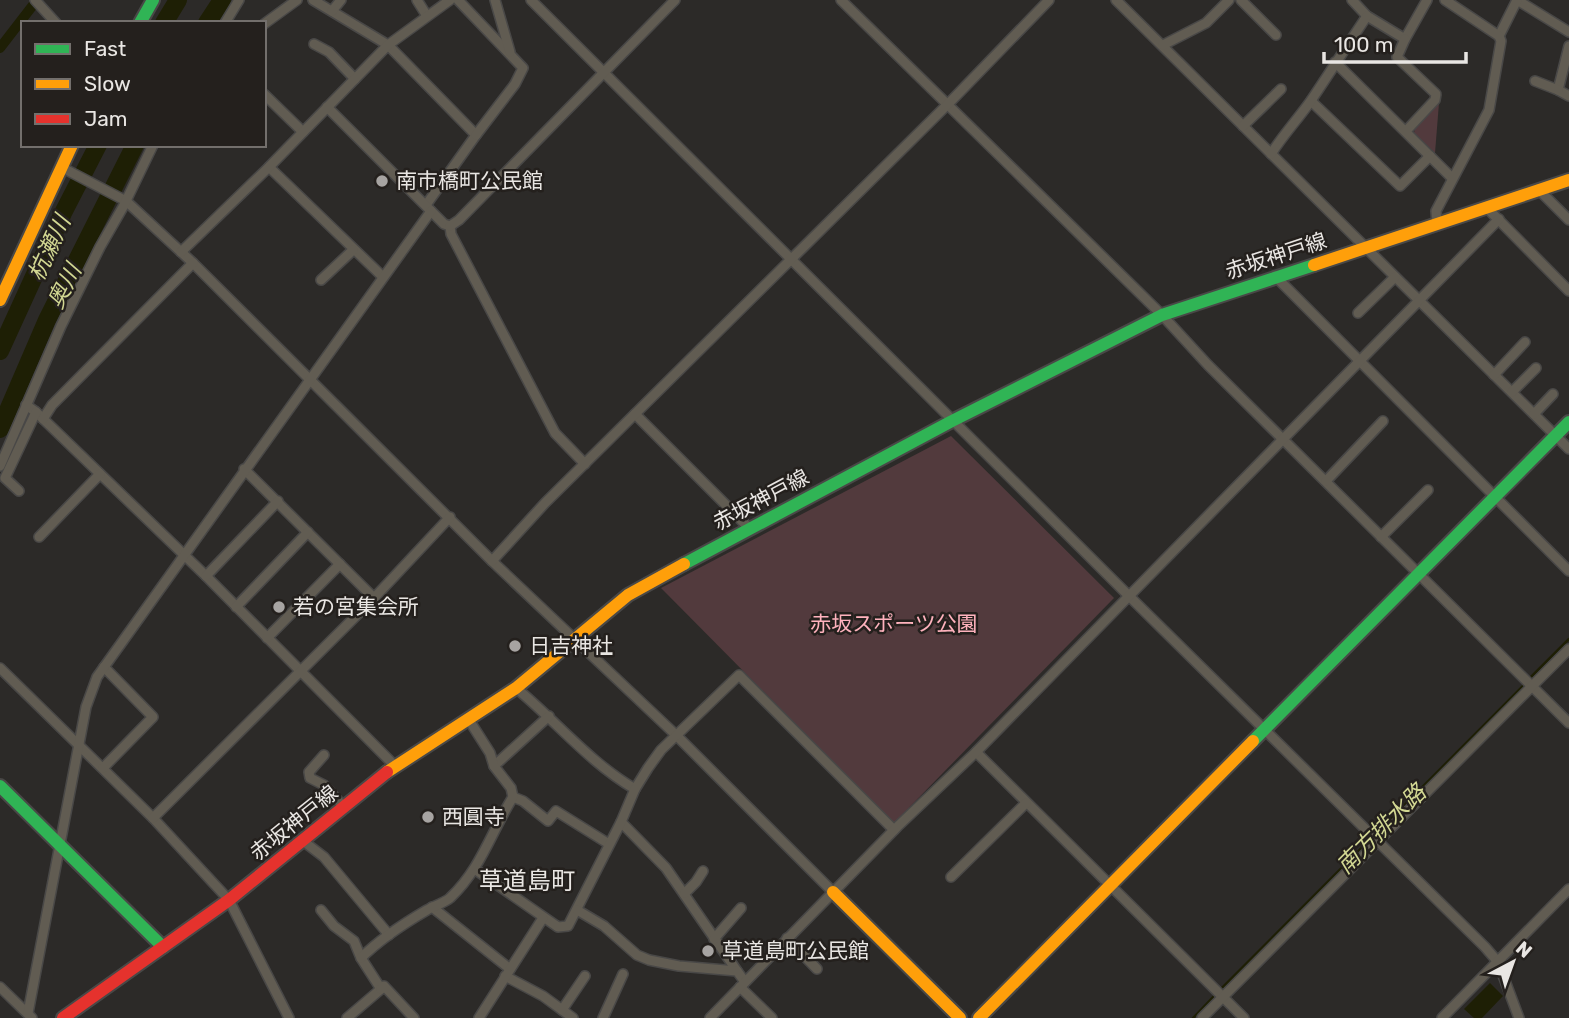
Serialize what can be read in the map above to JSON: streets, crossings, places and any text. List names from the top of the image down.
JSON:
{
  "streets": {
    "main road": ["赤坂神戸線"]
  },
  "districts": ["草道島町"],
  "water": ["杭瀬川", "奥川", "南方排水路"],
  "parks": ["赤坂スポーツ公園"],
  "places": [
    "南市橋町公民館",
    "若の宮集会所",
    "日吉神社",
    "西圓寺",
    "草道島町公民館"
  ],
  "legend": ["Fast", "Slow", "Jam"],
  "scale_bar": "100 m",
  "north": "top right"
}
